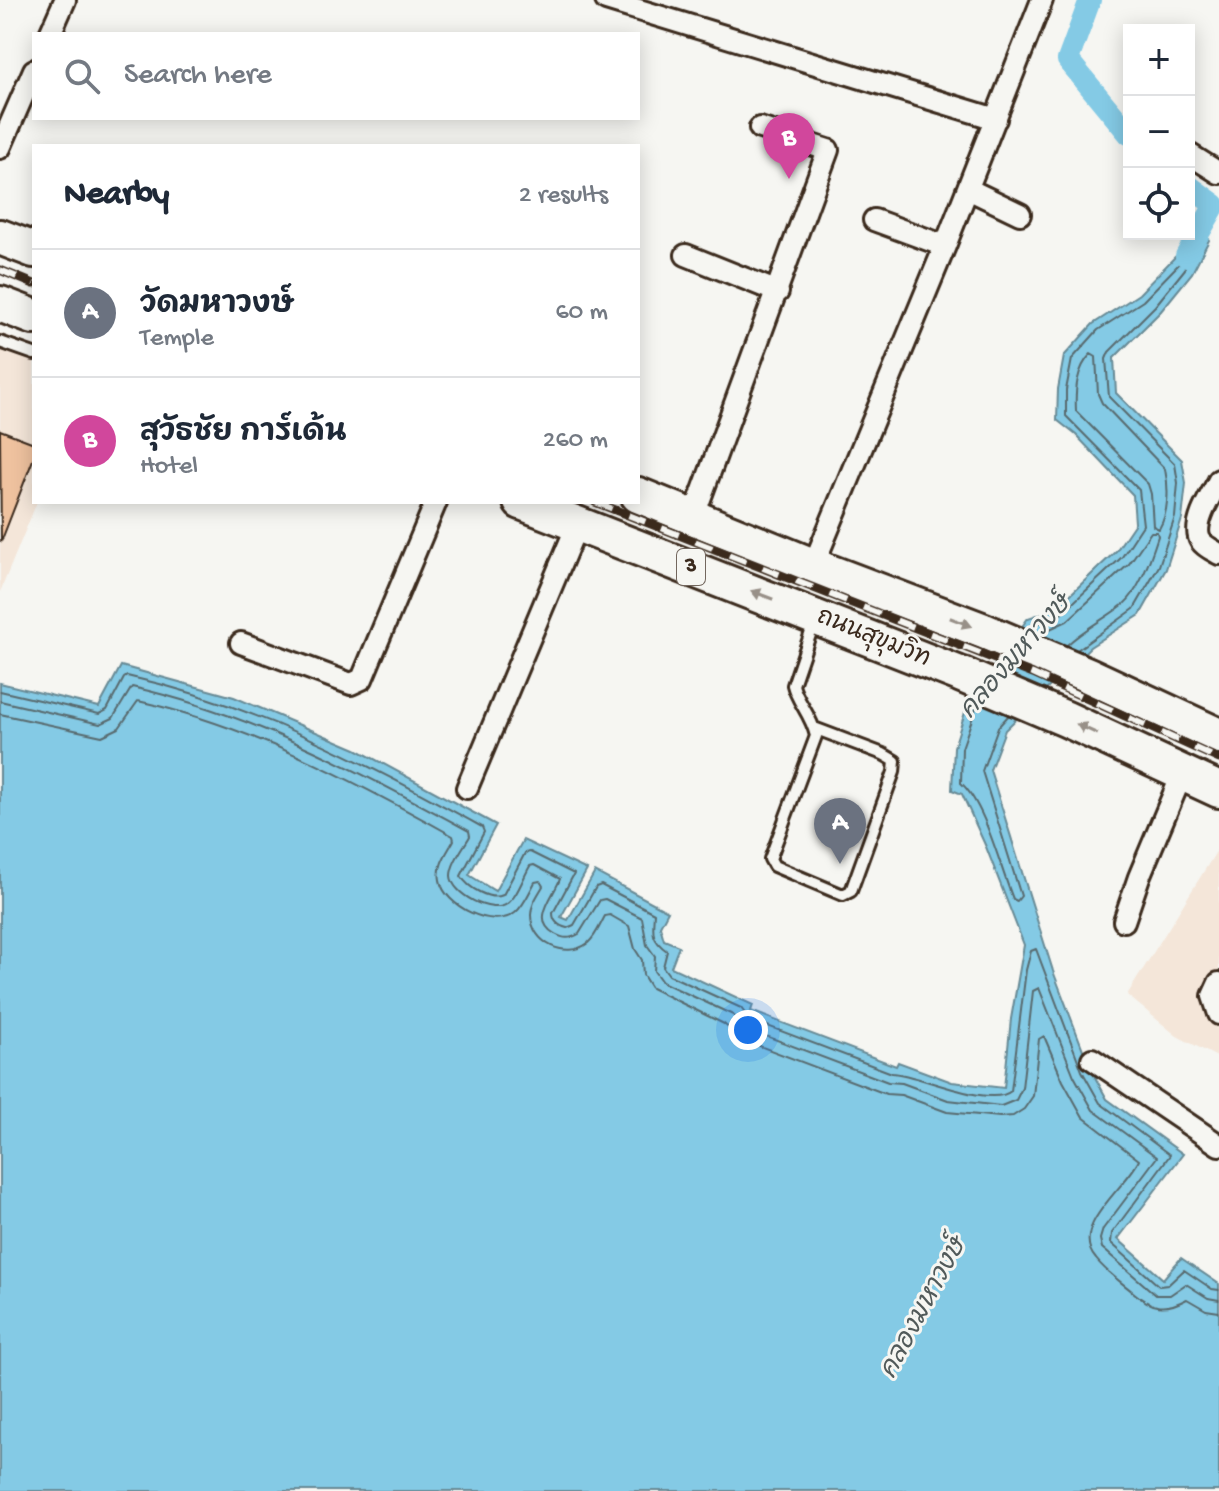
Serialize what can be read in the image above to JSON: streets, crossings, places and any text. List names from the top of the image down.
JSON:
{
  "streets": {
    "highway": ["3", "ถนนสุขุมวิท"]
  },
  "water": ["คลองมหาวงษ์"],
  "page": {
    "map_buttons": ["+", "−"],
    "search": "Search here",
    "pins": ["B", "A"],
    "heading": ["Nearby", "2 results"],
    "list": [
      {
        "mark": "A",
        "name": "วัดมหาวงษ์",
        "note": "Temple",
        "value": "60 m"
      },
      {
        "mark": "B",
        "name": "สุวัธชัย การ์เด้น",
        "note": "Hotel",
        "value": "260 m"
      }
    ]
  }
}
